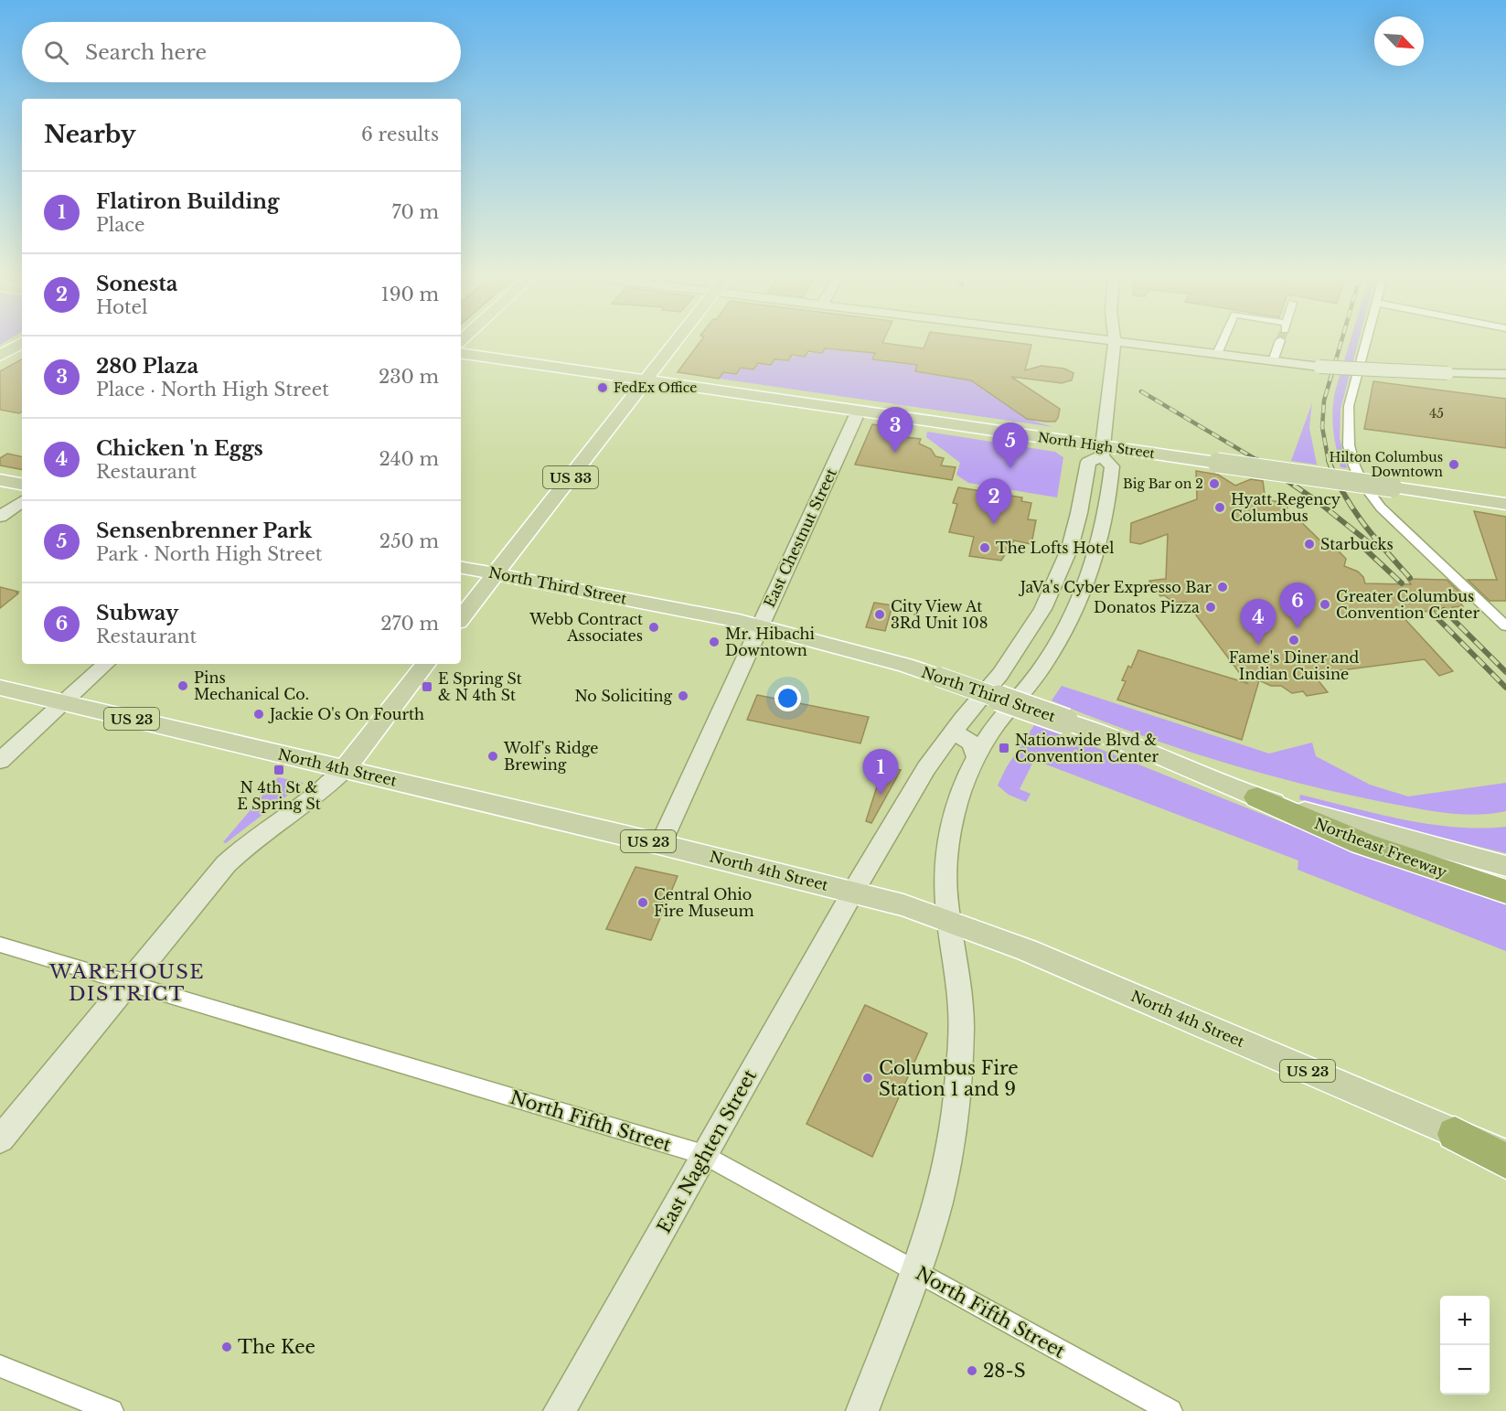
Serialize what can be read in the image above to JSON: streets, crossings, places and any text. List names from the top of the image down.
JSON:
{
  "streets": {
    "highway": ["Northeast Freeway"],
    "main road": [
      "North High Street",
      "US 33",
      "East Chestnut Street",
      "North Third Street",
      "US 23",
      "North 4th Street",
      "East Naghten Street"
    ],
    "street": ["North Fifth Street"]
  },
  "crossings": [
    ["North High Street", "US 33"],
    ["North High Street", "East Chestnut Street"],
    ["North High Street", "East Naghten Street"],
    ["US 33", "North Third Street"],
    ["East Chestnut Street", "North Third Street"],
    ["East Chestnut Street", "North 4th Street"],
    ["North Third Street", "Northeast Freeway"],
    ["North 4th Street", "East Naghten Street"],
    ["North Fifth Street", "East Naghten Street"]
  ],
  "districts": ["WAREHOUSE DISTRICT"],
  "places": {
    "other": [
      "FedEx Office",
      "Hilton Columbus Downtown",
      "Big Bar on 2",
      "Hyatt Regency Columbus",
      "Starbucks",
      "The Lofts Hotel",
      "JaVa's Cyber Expresso Bar",
      "Greater Columbus Convention Center",
      "Donatos Pizza",
      "City View At 3Rd Unit 108",
      "Webb Contract Associates",
      "Fame's Diner and Indian Cuisine",
      "Mr. Hibachi Downtown",
      "Pins Mechanical Co.",
      "No Soliciting",
      "Jackie O's On Fourth",
      "Wolf's Ridge Brewing",
      "Central Ohio Fire Museum",
      "Columbus Fire Station 1 and 9",
      "The Kee",
      "28-S"
    ],
    "transit": ["E Spring St & N 4th St", "Nationwide Blvd & Convention Center", "N 4th St & E Spring St"]
  },
  "house_numbers": ["45"],
  "north": "bottom right",
  "page": {
    "search": "Search here",
    "heading": ["Nearby", "6 results"],
    "list": [
      {
        "mark": "1",
        "name": "Flatiron Building",
        "note": "Place",
        "value": "70 m"
      },
      {
        "mark": "2",
        "name": "Sonesta",
        "note": "Hotel",
        "value": "190 m"
      },
      {
        "mark": "3",
        "name": "280 Plaza",
        "note": "Place · North High Street",
        "value": "230 m"
      },
      {
        "mark": "4",
        "name": "Chicken 'n Eggs",
        "note": "Restaurant",
        "value": "240 m"
      },
      {
        "mark": "5",
        "name": "Sensenbrenner Park",
        "note": "Park · North High Street",
        "value": "250 m"
      },
      {
        "mark": "6",
        "name": "Subway",
        "note": "Restaurant",
        "value": "270 m"
      }
    ],
    "pins": [
      "3",
      "5",
      "2",
      "6",
      "4",
      "1"
    ],
    "map_buttons": ["+", "−"]
  }
}
